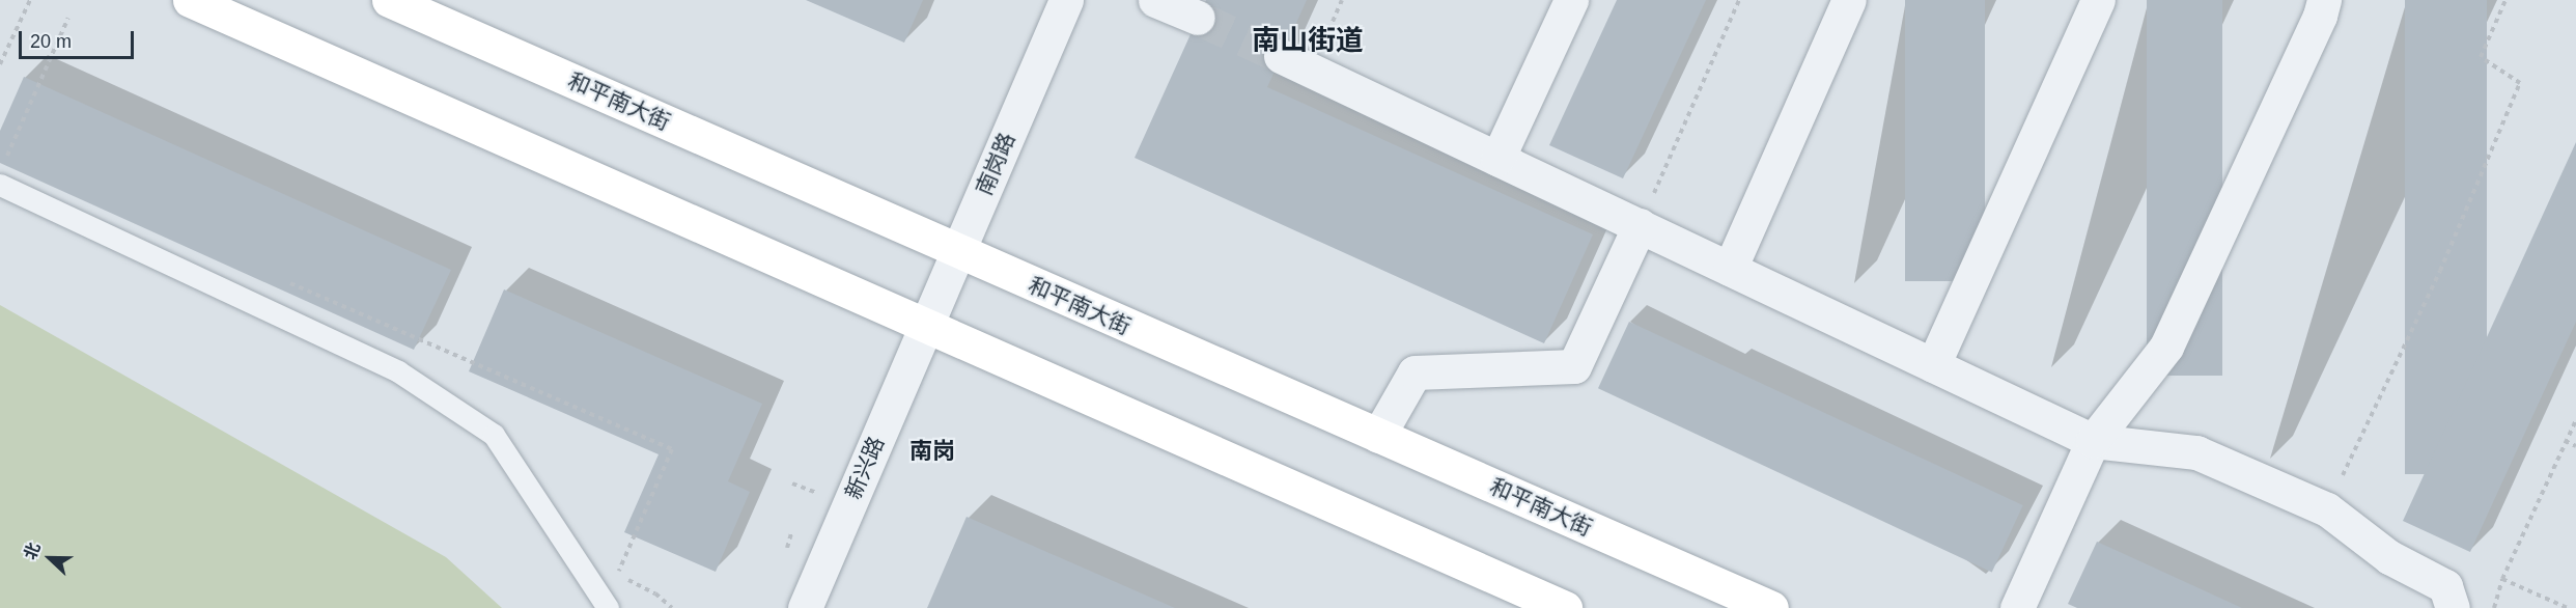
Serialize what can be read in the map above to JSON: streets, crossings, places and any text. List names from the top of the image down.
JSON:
{
  "streets": {
    "main road": ["和平南大街"],
    "street": ["南岗路", "新兴路"]
  },
  "crossings": [
    ["和平南大街", "南岗路"],
    ["南岗路", "新兴路"]
  ],
  "districts": ["南山街道", "南岗"],
  "scale_bar": "20 m",
  "north": "left"
}
